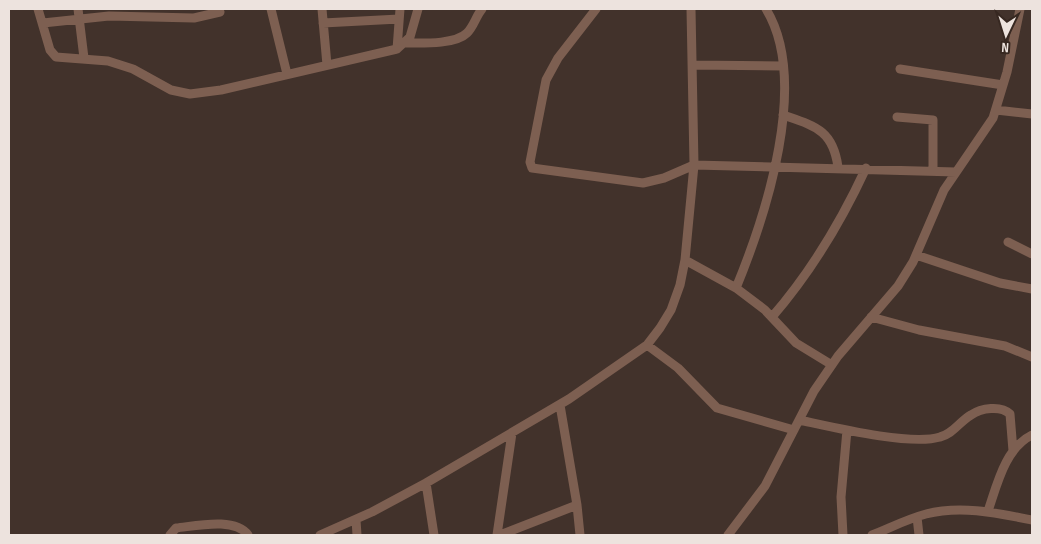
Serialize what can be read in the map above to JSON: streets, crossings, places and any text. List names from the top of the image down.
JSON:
{
  "north": "bottom"
}
